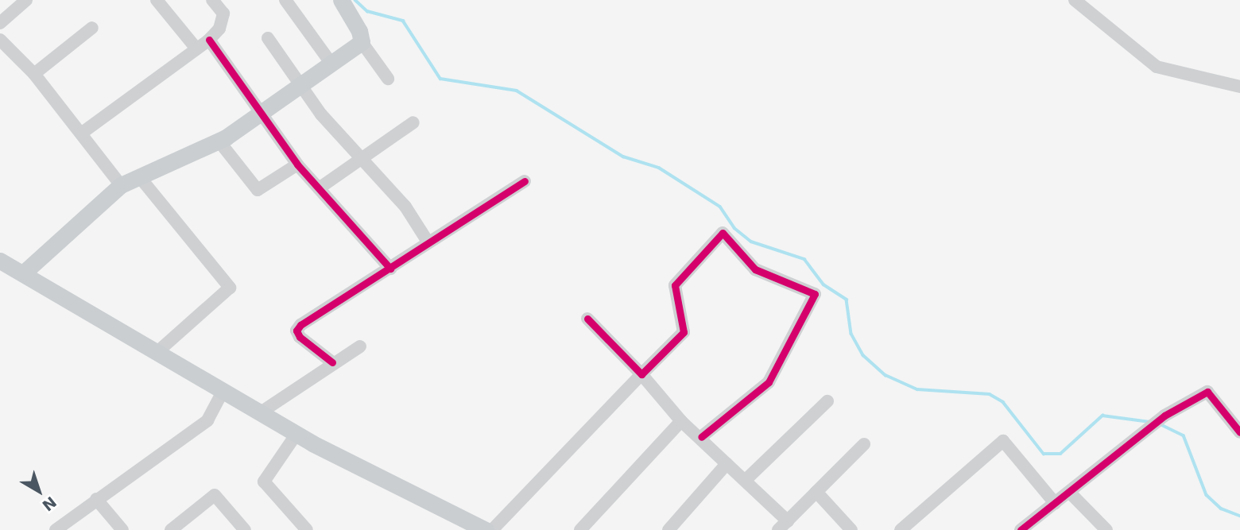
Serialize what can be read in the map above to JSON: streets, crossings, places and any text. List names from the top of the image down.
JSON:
{
  "north": "bottom right"
}
